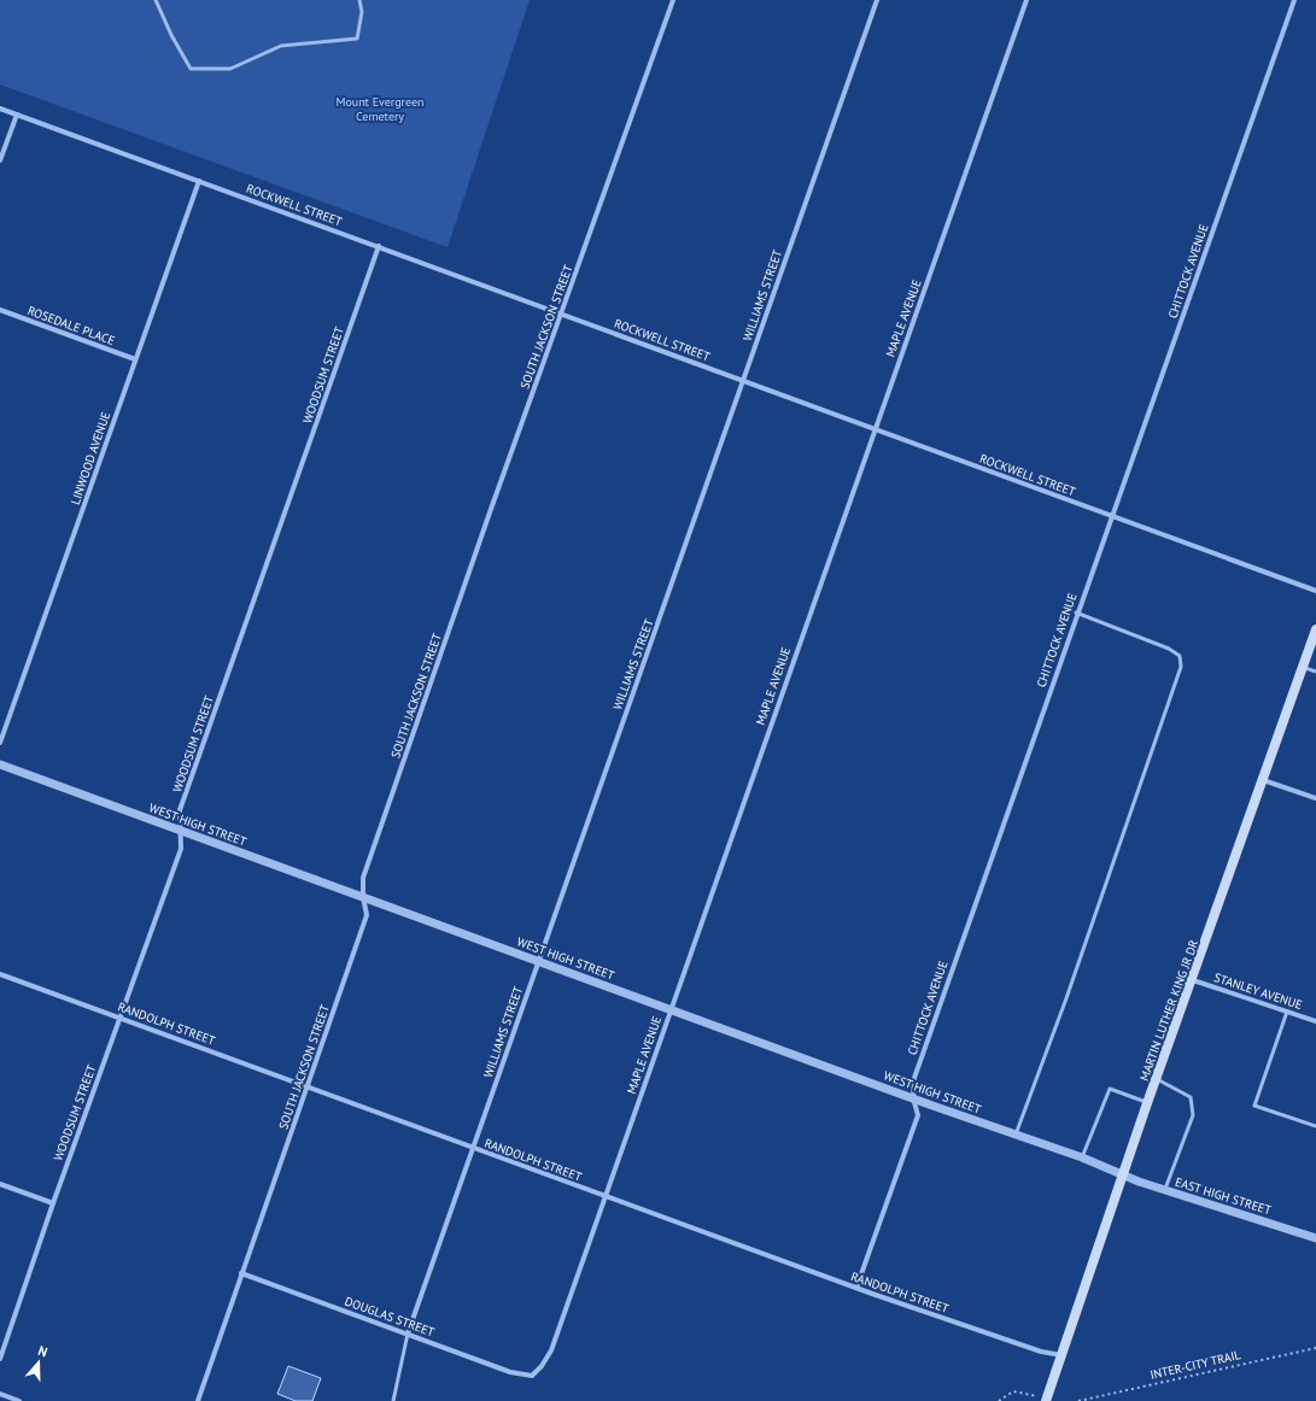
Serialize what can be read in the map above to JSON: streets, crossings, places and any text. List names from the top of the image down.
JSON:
{
  "streets": {
    "main road": ["MARTIN LUTHER KING JR DR"],
    "street": [
      "ROCKWELL STREET",
      "CHITTOCK AVENUE",
      "WILLIAMS STREET",
      "MAPLE AVENUE",
      "ROSEDALE PLACE",
      "SOUTH JACKSON STREET",
      "WOODSUM STREET",
      "LINWOOD AVENUE",
      "WEST HIGH STREET",
      "STANLEY AVENUE",
      "RANDOLPH STREET",
      "EAST HIGH STREET",
      "DOUGLAS STREET"
    ],
    "path": ["INTER-CITY TRAIL"]
  },
  "crossings": [
    ["ROCKWELL STREET", "CHITTOCK AVENUE"],
    ["ROCKWELL STREET", "WILLIAMS STREET"],
    ["ROCKWELL STREET", "MAPLE AVENUE"],
    ["ROCKWELL STREET", "SOUTH JACKSON STREET"],
    ["ROCKWELL STREET", "WOODSUM STREET"],
    ["ROCKWELL STREET", "LINWOOD AVENUE"],
    ["CHITTOCK AVENUE", "WEST HIGH STREET"],
    ["CHITTOCK AVENUE", "RANDOLPH STREET"],
    ["WILLIAMS STREET", "WEST HIGH STREET"],
    ["WILLIAMS STREET", "RANDOLPH STREET"],
    ["WILLIAMS STREET", "DOUGLAS STREET"],
    ["MAPLE AVENUE", "WEST HIGH STREET"],
    ["MAPLE AVENUE", "RANDOLPH STREET"],
    ["MAPLE AVENUE", "DOUGLAS STREET"],
    ["ROSEDALE PLACE", "LINWOOD AVENUE"],
    ["SOUTH JACKSON STREET", "WEST HIGH STREET"],
    ["SOUTH JACKSON STREET", "RANDOLPH STREET"],
    ["SOUTH JACKSON STREET", "DOUGLAS STREET"],
    ["WOODSUM STREET", "WEST HIGH STREET"],
    ["WOODSUM STREET", "RANDOLPH STREET"],
    ["WEST HIGH STREET", "MARTIN LUTHER KING JR DR"],
    ["WEST HIGH STREET", "EAST HIGH STREET"],
    ["STANLEY AVENUE", "MARTIN LUTHER KING JR DR"],
    ["MARTIN LUTHER KING JR DR", "RANDOLPH STREET"],
    ["MARTIN LUTHER KING JR DR", "EAST HIGH STREET"]
  ],
  "parks": ["Mount Evergreen Cemetery"],
  "north": "top"
}
